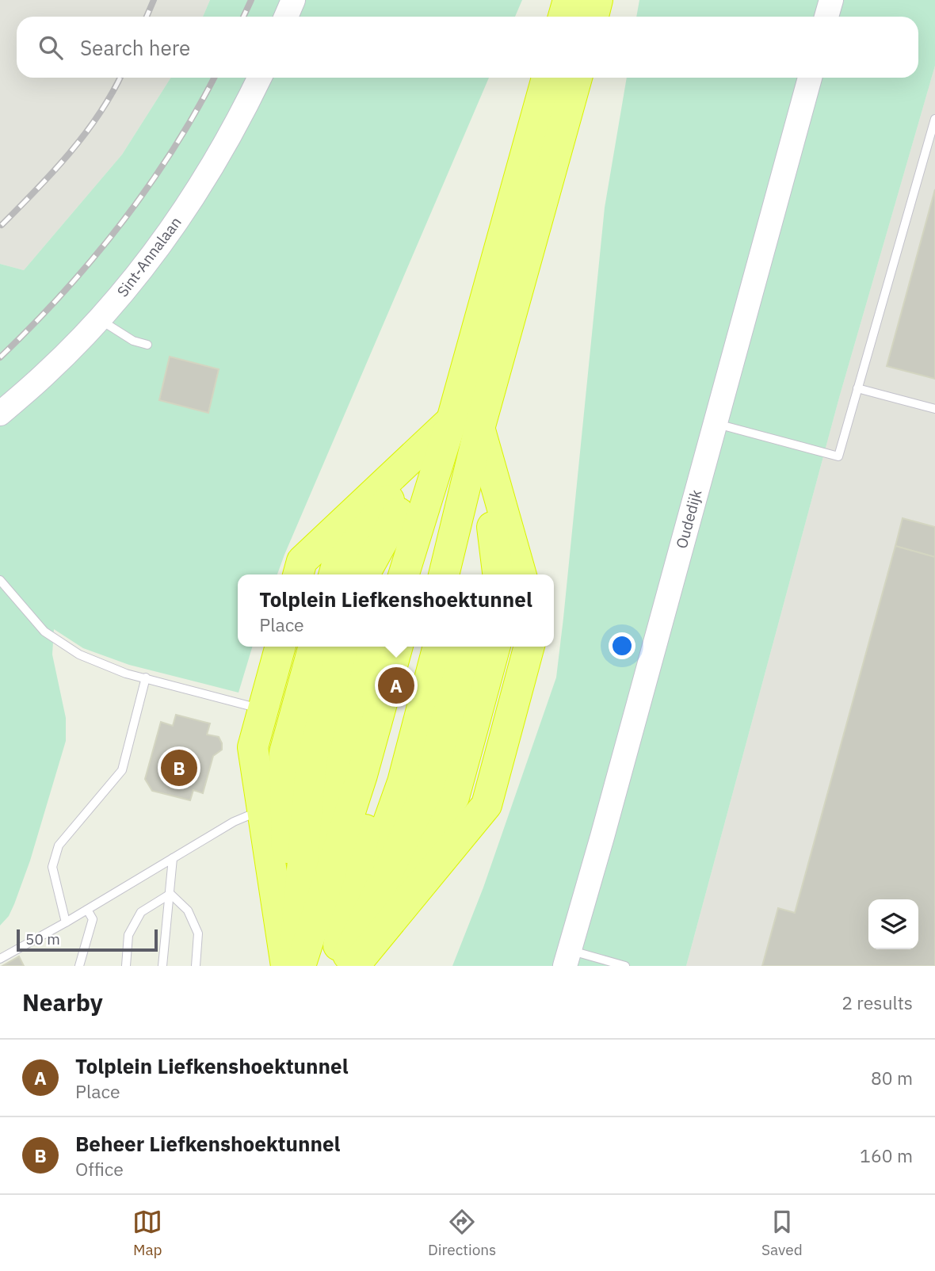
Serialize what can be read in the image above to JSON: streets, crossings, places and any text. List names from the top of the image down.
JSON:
{
  "streets": {
    "street": ["Sint-Annalaan", "Oudedijk"]
  },
  "scale_bar": "50 m",
  "page": {
    "search": "Search here",
    "popup": ["Tolplein Liefkenshoektunnel", "Place"],
    "pins": ["A", "B"],
    "scale": "50 m",
    "heading": ["Nearby", "2 results"],
    "list": [
      {
        "mark": "A",
        "name": "Tolplein Liefkenshoektunnel",
        "note": "Place",
        "value": "80 m"
      },
      {
        "mark": "B",
        "name": "Beheer Liefkenshoektunnel",
        "note": "Office",
        "value": "160 m"
      }
    ],
    "nav": ["Map", "Directions", "Saved"]
  }
}
